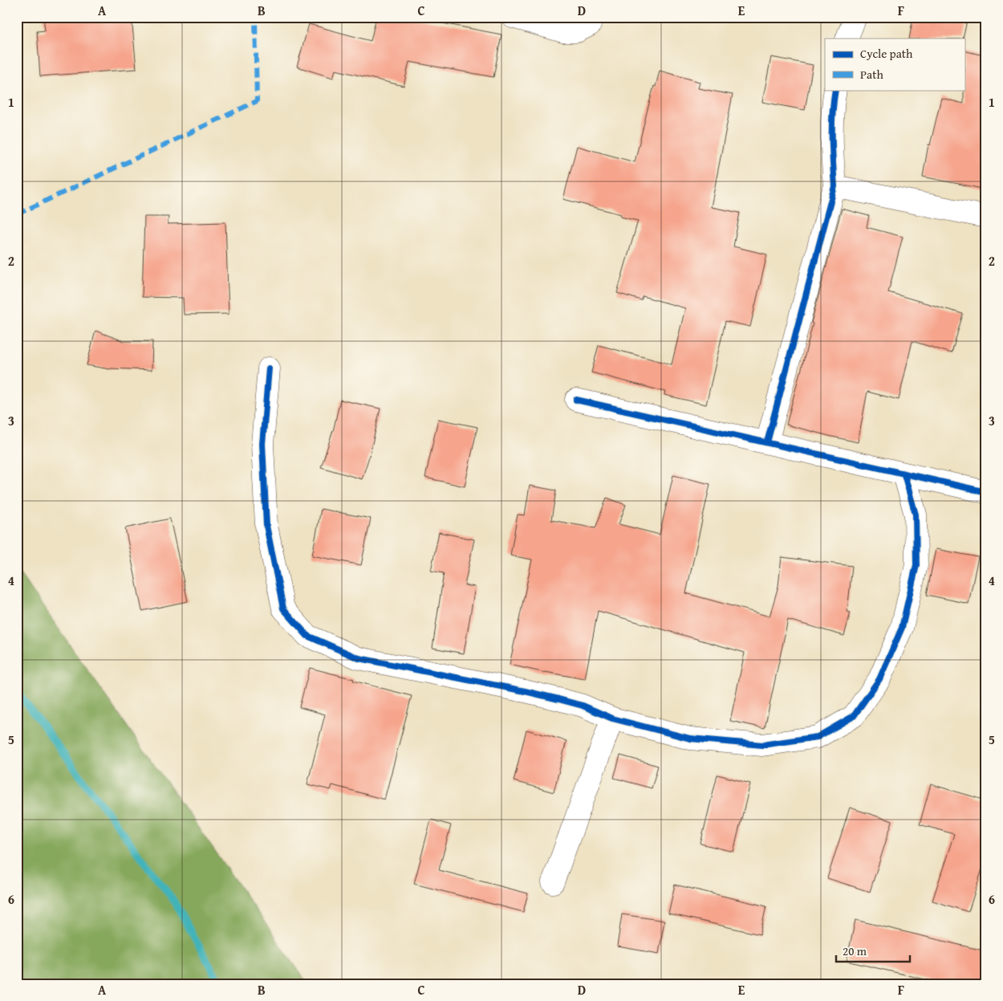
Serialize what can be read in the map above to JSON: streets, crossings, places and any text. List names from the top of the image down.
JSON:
{
  "legend": ["Cycle path", "Path"],
  "scale_bar": "20 m",
  "grid": {
    "columns": [
      "A",
      "B",
      "C",
      "D",
      "E",
      "F"
    ],
    "rows": [
      "1",
      "2",
      "3",
      "4",
      "5",
      "6"
    ]
  }
}
